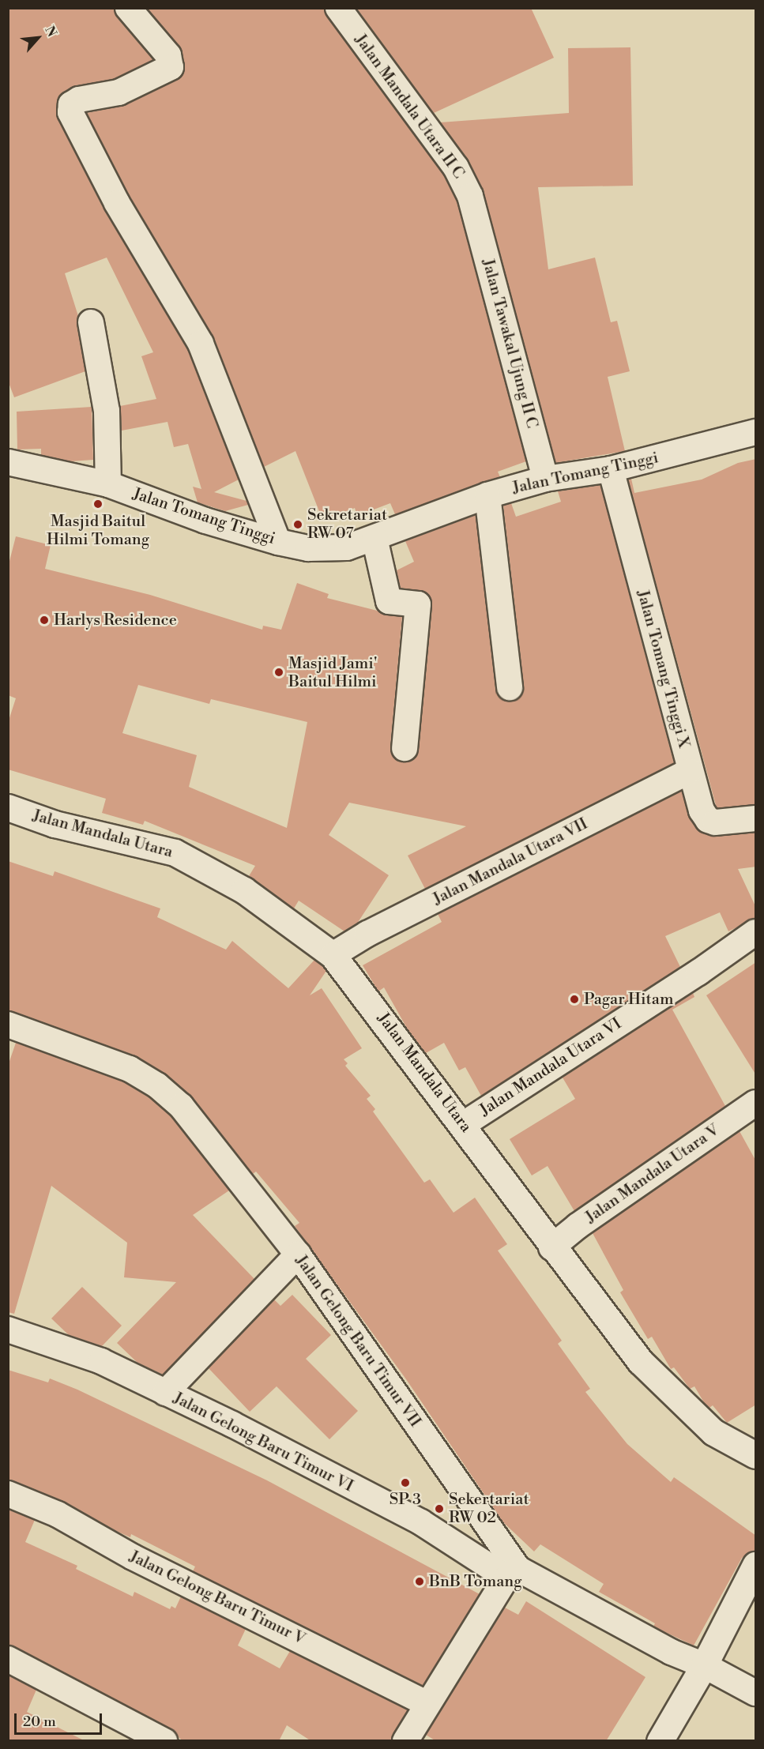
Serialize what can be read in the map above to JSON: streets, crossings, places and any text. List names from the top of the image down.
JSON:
{
  "streets": {
    "street": [
      "Jalan Mandala Utara II C",
      "Jalan Tawakal Ujung II C",
      "Jalan Tomang Tinggi",
      "Jalan Tomang Tinggi X",
      "Jalan Mandala Utara",
      "Jalan Mandala Utara VII",
      "Jalan Mandala Utara VI",
      "Jalan Mandala Utara V",
      "Jalan Gelong Baru Timur VII",
      "Jalan Gelong Baru Timur VI",
      "Jalan Gelong Baru Timur V"
    ]
  },
  "crossings": [
    ["Jalan Mandala Utara II C", "Jalan Tawakal Ujung II C"],
    ["Jalan Tawakal Ujung II C", "Jalan Tomang Tinggi"],
    ["Jalan Tomang Tinggi", "Jalan Tomang Tinggi X"],
    ["Jalan Tomang Tinggi X", "Jalan Mandala Utara VII"],
    ["Jalan Mandala Utara", "Jalan Mandala Utara VII"],
    ["Jalan Mandala Utara", "Jalan Mandala Utara VI"],
    ["Jalan Mandala Utara", "Jalan Mandala Utara V"],
    ["Jalan Gelong Baru Timur VII", "Jalan Gelong Baru Timur VI"]
  ],
  "places": [
    "Masjid Baitul Hilmi Tomang",
    "Sekretariat RW 07",
    "Harlys Residence",
    "Masjid Jami' Baitul Hilmi",
    "Pagar Hitam",
    "SP 3",
    "Sekertariat RW 02",
    "BnB Tomang"
  ],
  "scale_bar": "20 m",
  "north": "top right"
}
